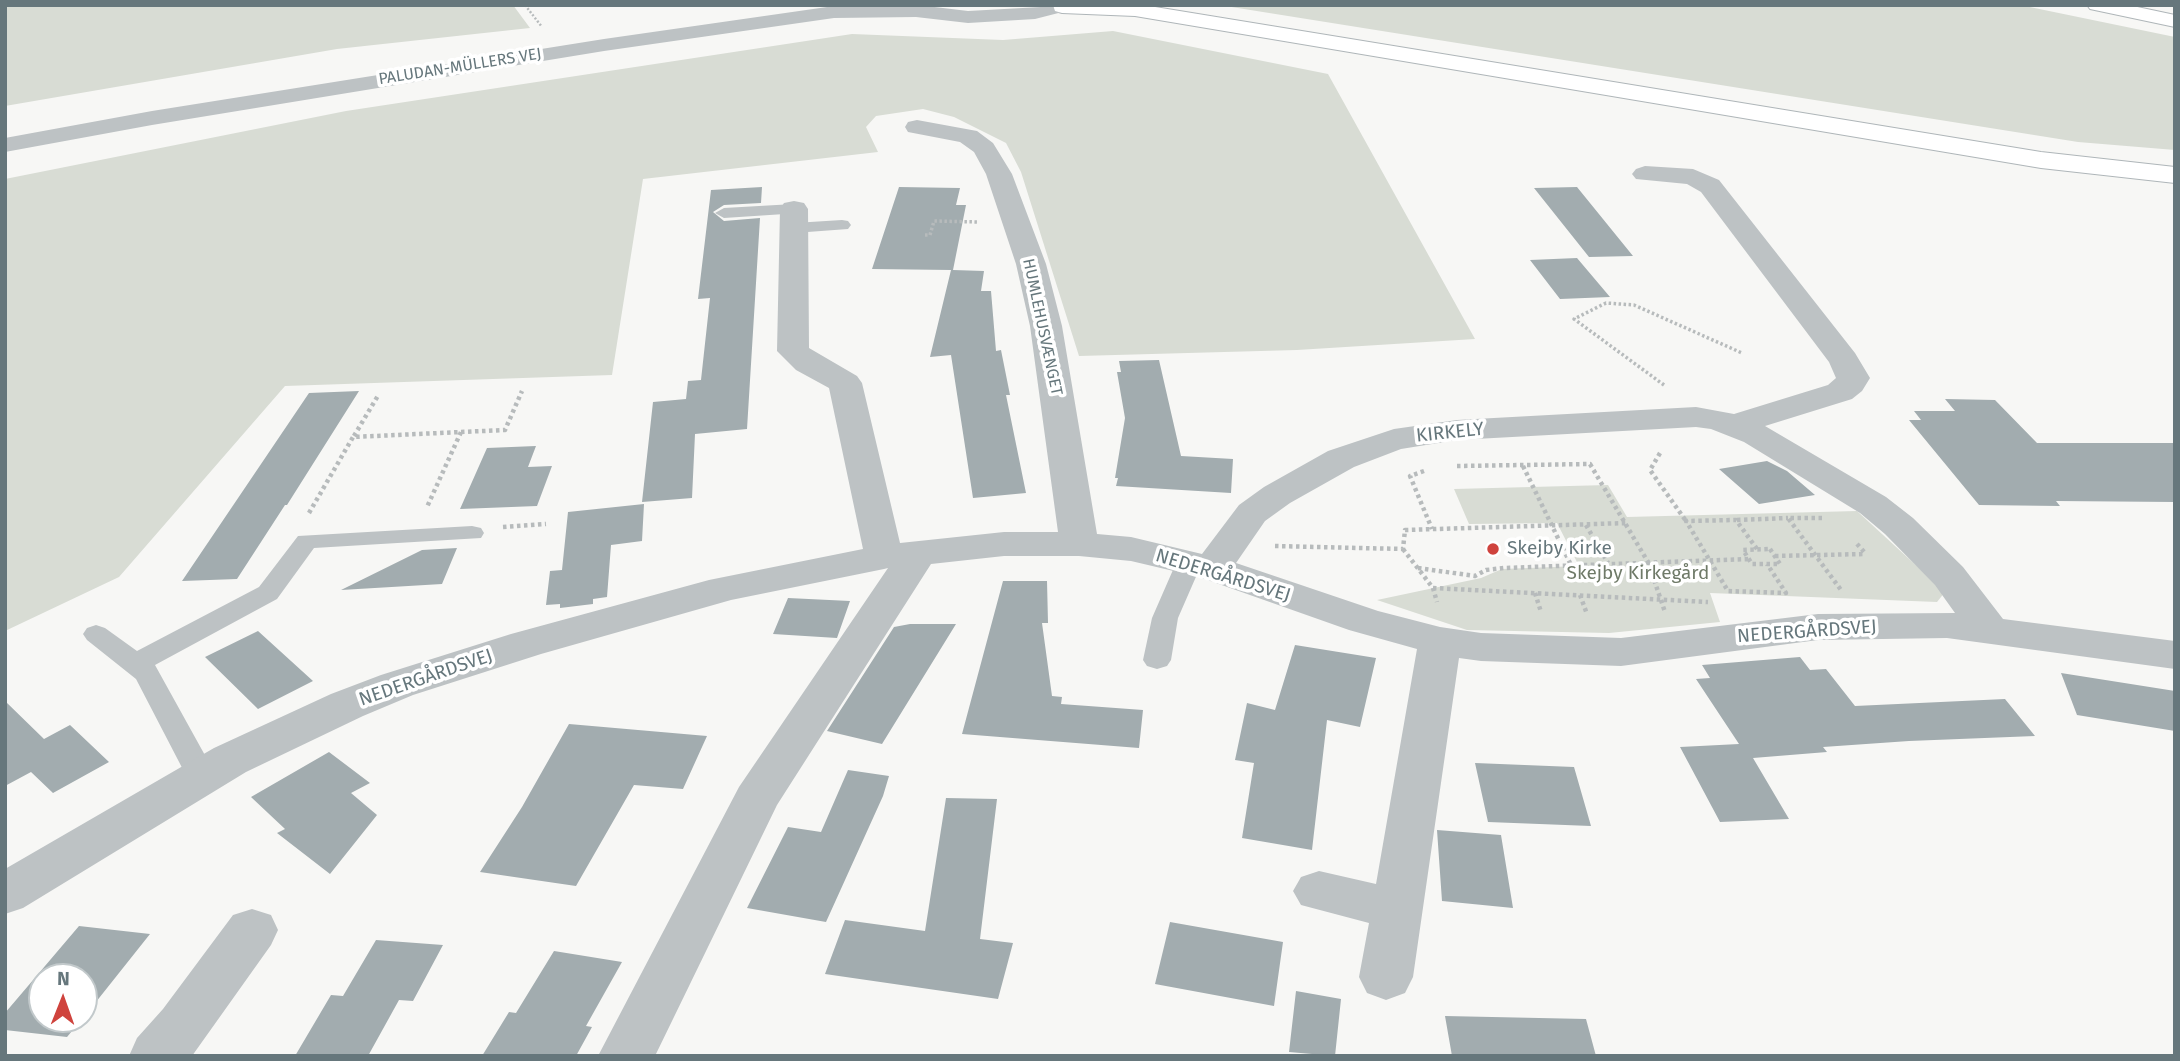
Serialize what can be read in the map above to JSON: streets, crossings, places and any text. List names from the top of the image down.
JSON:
{
  "streets": {
    "street": [
      "PALUDAN-MÜLLERS VEJ",
      "HUMLEHUSVÆNGET",
      "KIRKELY",
      "NEDERGÅRDSVEJ"
    ]
  },
  "crossings": [
    ["HUMLEHUSVÆNGET", "NEDERGÅRDSVEJ"],
    ["KIRKELY", "NEDERGÅRDSVEJ"]
  ],
  "parks": ["Skejby Kirkegård"],
  "places": ["Skejby Kirke"],
  "north": "top"
}
